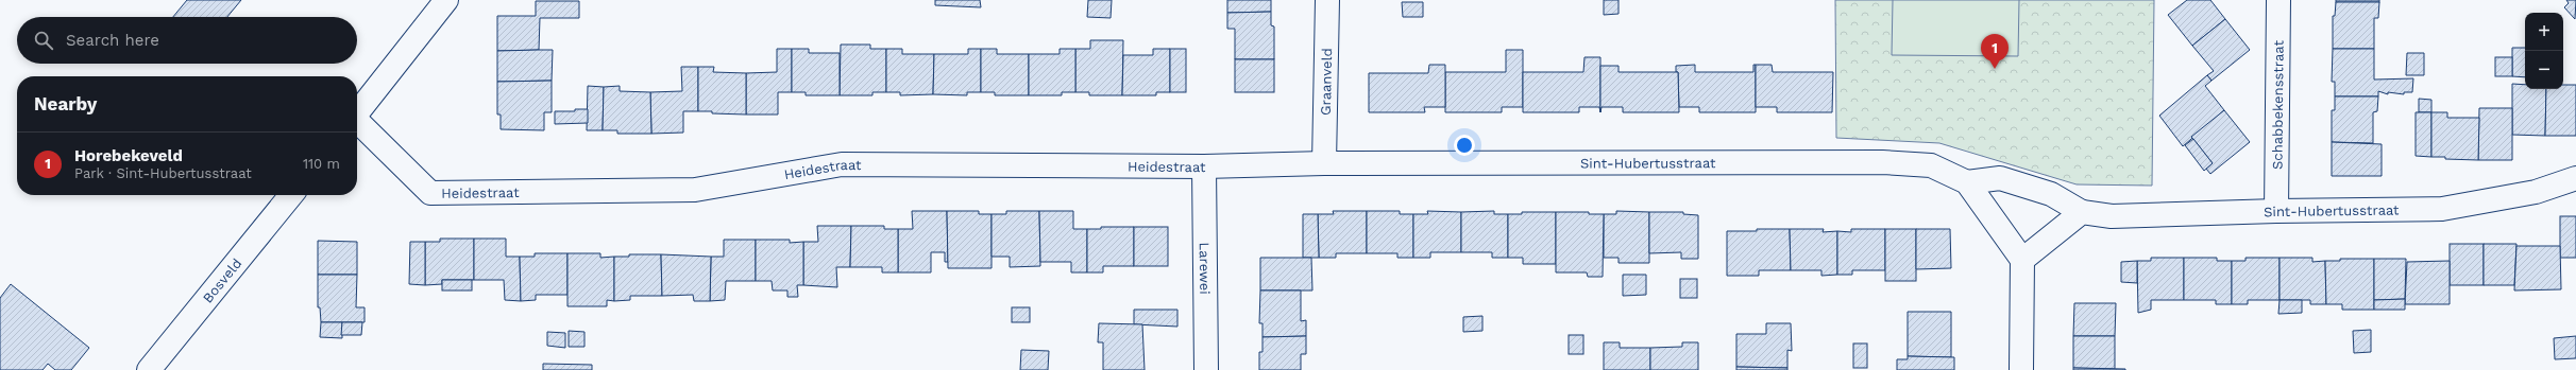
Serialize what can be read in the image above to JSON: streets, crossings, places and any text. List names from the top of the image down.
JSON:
{
  "streets": {
    "street": [
      "Graanveld",
      "Schabbekensstraat",
      "Sint-Hubertusstraat",
      "Heidestraat",
      "Larewei",
      "Bosveld"
    ]
  },
  "crossings": [
    ["Graanveld", "Sint-Hubertusstraat"],
    ["Graanveld", "Heidestraat"],
    ["Schabbekensstraat", "Sint-Hubertusstraat"],
    ["Sint-Hubertusstraat", "Heidestraat"],
    ["Heidestraat", "Larewei"]
  ],
  "page": {
    "map_buttons": ["+", "−"],
    "search": "Search here",
    "pins": "1",
    "heading": "Nearby",
    "list": [
      {
        "mark": "1",
        "name": "Horebekeveld",
        "note": "Park · Sint-Hubertusstraat",
        "value": "110 m"
      }
    ]
  }
}
